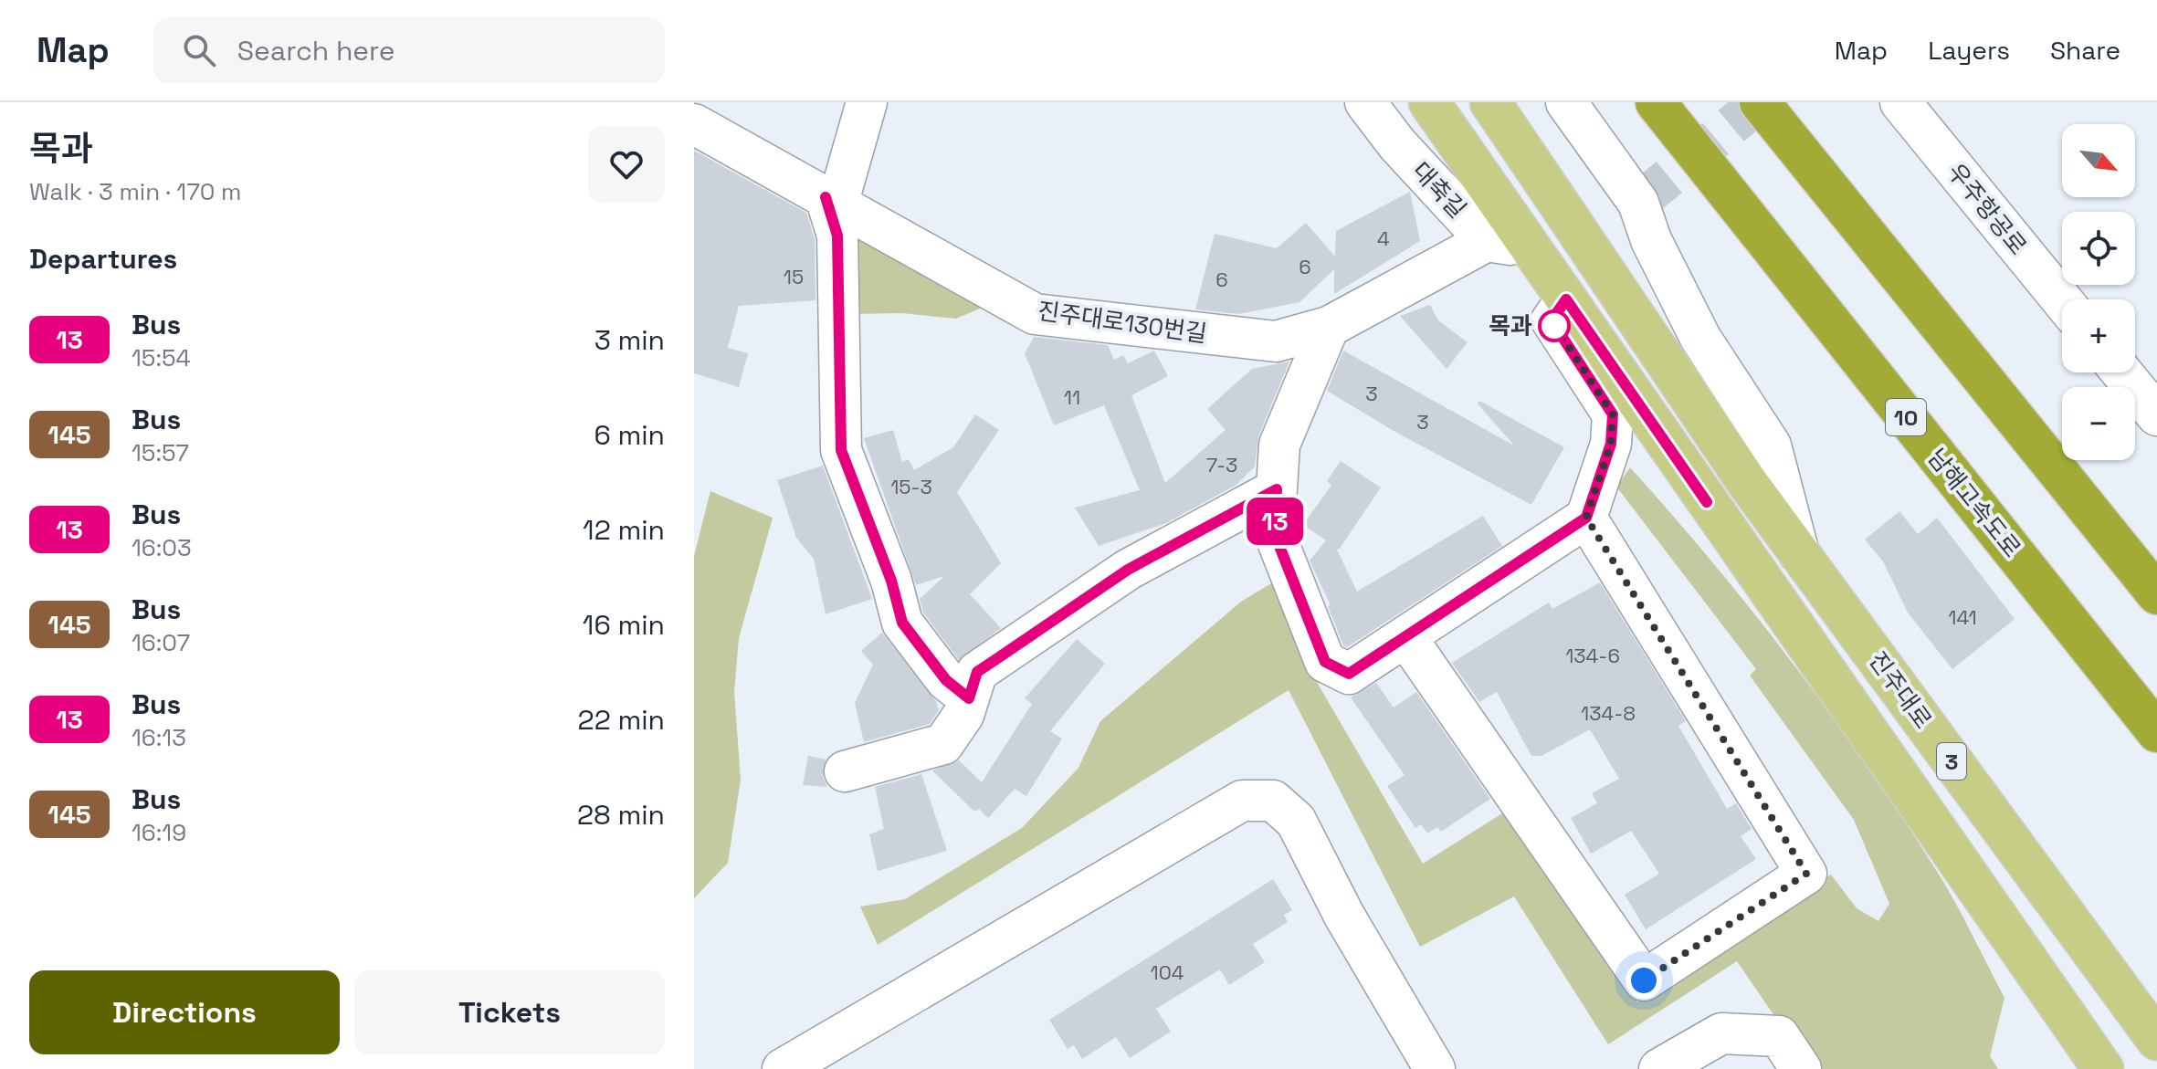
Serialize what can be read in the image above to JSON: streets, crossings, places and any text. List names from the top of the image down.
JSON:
{
  "streets": {
    "highway": ["10", "남해고속도로"],
    "main road": ["진주대로", "3"],
    "street": ["대축길", "우주항공로", "진주대로130번길"]
  },
  "crossings": [
    ["대축길", "진주대로130번길"]
  ],
  "places": ["목과"],
  "lines": ["bus line 13"],
  "house_numbers": [
    "4",
    "6",
    "15",
    "6",
    "3",
    "11",
    "3",
    "7-3",
    "15-3",
    "141",
    "134-6",
    "134-8",
    "104"
  ],
  "north": "bottom right",
  "page": {
    "header": "Map",
    "search": "Search here",
    "nav": ["Map", "Layers", "Share"],
    "heading": [
      ["목과", "Walk · 3 min · 170 m"],
      "Departures"
    ],
    "on_map": "13",
    "map_buttons": ["+", "−"],
    "list": [
      {
        "mark": "13",
        "name": "Bus",
        "note": "15:54",
        "value": "3 min"
      },
      {
        "mark": "145",
        "name": "Bus",
        "note": "15:57",
        "value": "6 min"
      },
      {
        "mark": "13",
        "name": "Bus",
        "note": "16:03",
        "value": "12 min"
      },
      {
        "mark": "145",
        "name": "Bus",
        "note": "16:07",
        "value": "16 min"
      },
      {
        "mark": "13",
        "name": "Bus",
        "note": "16:13",
        "value": "22 min"
      },
      {
        "mark": "145",
        "name": "Bus",
        "note": "16:19",
        "value": "28 min"
      }
    ],
    "buttons": ["Directions", "Tickets"]
  }
}
